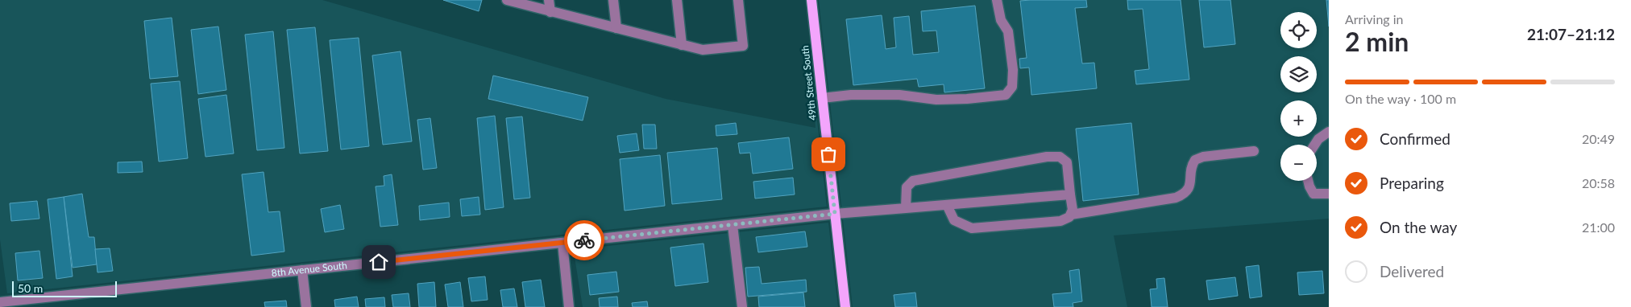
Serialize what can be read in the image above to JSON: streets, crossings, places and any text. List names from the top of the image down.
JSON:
{
  "streets": {
    "main road": ["49th Street South"],
    "street": ["8th Avenue South"]
  },
  "crossings": [
    ["49th Street South", "8th Avenue South"]
  ],
  "scale_bar": "50 m",
  "page": {
    "heading": ["2 min", "Arriving in", "21:07–21:12"],
    "map_buttons": ["+", "−"],
    "bar": "On the way · 100 m",
    "list": [
      ["Confirmed", "20:49"],
      ["Preparing", "20:58"],
      ["On the way", "21:00"],
      "Delivered"
    ],
    "scale": "50 m"
  }
}
